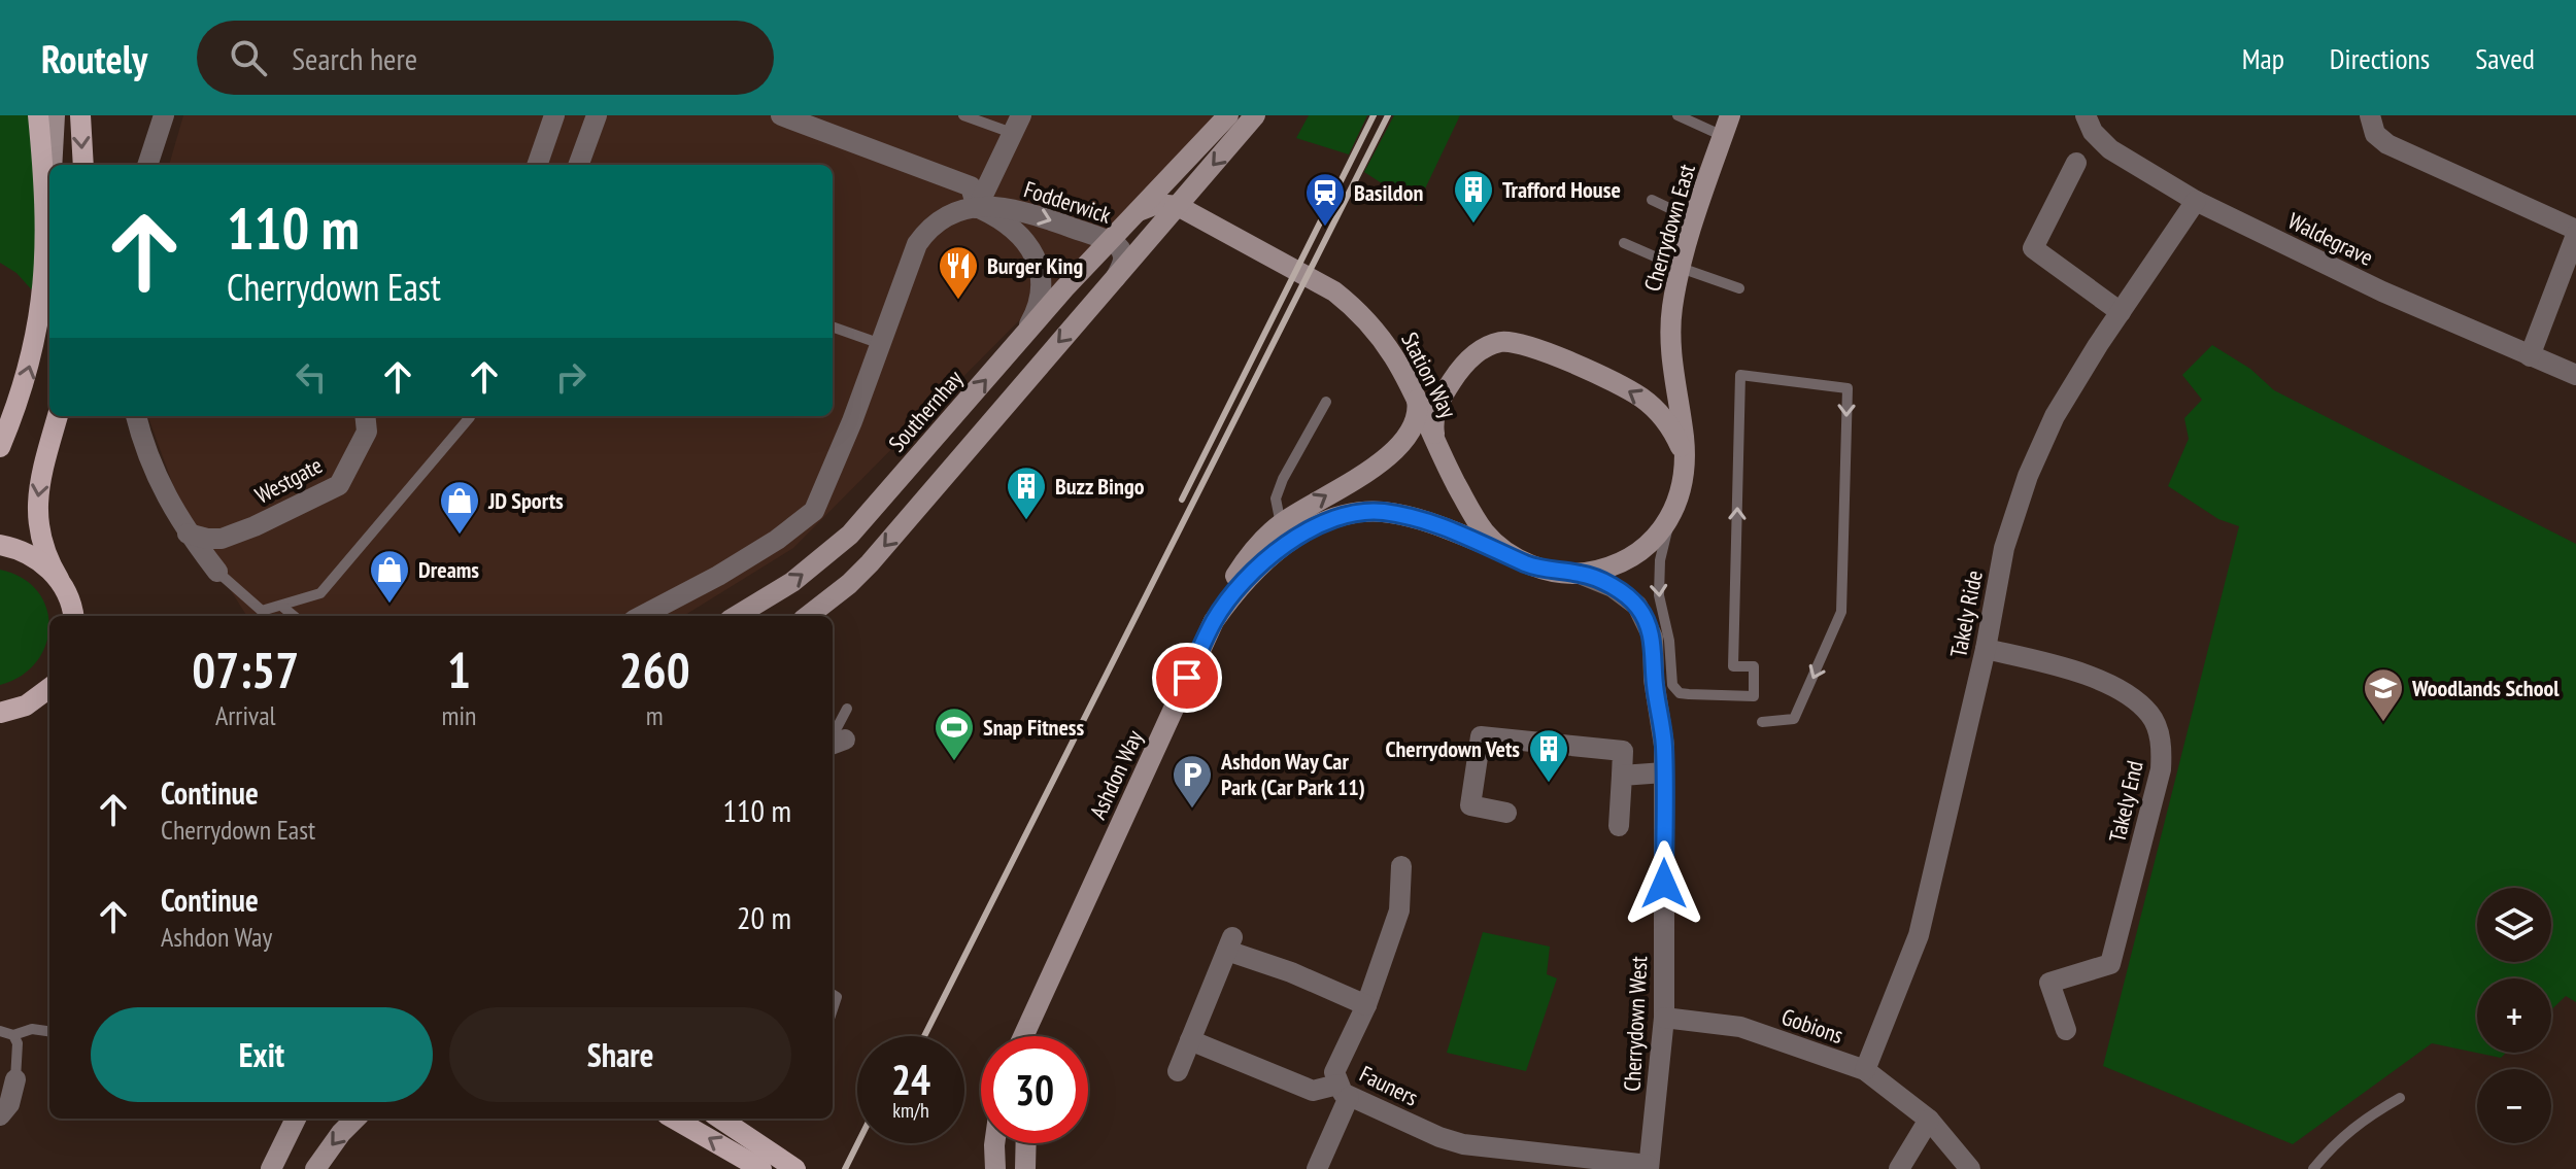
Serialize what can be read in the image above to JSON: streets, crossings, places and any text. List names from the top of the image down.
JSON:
{
  "streets": {
    "street": [
      "Fodderwick",
      "Cherrydown East",
      "Waldegrave",
      "Station Way",
      "Southernhay",
      "Westgate",
      "Takely Ride",
      "Ashdon Way",
      "Takely End",
      "Cherrydown West",
      "Gobions",
      "Fauners"
    ]
  },
  "crossings": [
    ["Fodderwick", "Southernhay"],
    ["Cherrydown East", "Station Way"],
    ["Cherrydown East", "Ashdon Way"],
    ["Cherrydown East", "Cherrydown West"],
    ["Waldegrave", "Takely Ride"],
    ["Station Way", "Ashdon Way"],
    ["Station Way", "Cherrydown West"],
    ["Takely Ride", "Takely End"],
    ["Takely Ride", "Gobions"],
    ["Ashdon Way", "Cherrydown West"],
    ["Cherrydown West", "Gobions"],
    ["Cherrydown West", "Fauners"]
  ],
  "one_way": ["Fodderwick"],
  "places": {
    "building": ["Trafford House", "Buzz Bingo", "Cherrydown Vets"],
    "station": ["Basildon"],
    "restaurant": ["Burger King"],
    "shop": ["JD Sports", "Dreams"],
    "school or university": ["Woodlands School"],
    "sports": ["Snap Fitness"],
    "parking": ["Ashdon Way Car Park (Car Park 11)"]
  },
  "page": {
    "header": "Routely",
    "search": "Search here",
    "nav": ["Map", "Directions", "Saved"],
    "turn": ["110 m", "Cherrydown East"],
    "eta": [
      "07:57",
      "Arrival",
      "1",
      "min",
      "260",
      "m"
    ],
    "list": [
      {
        "name": "Continue",
        "note": "Cherrydown East",
        "value": "110 m"
      },
      {
        "name": "Continue",
        "note": "Ashdon Way",
        "value": "20 m"
      }
    ],
    "map_buttons": ["+", "−"],
    "buttons": ["Exit", "Share"],
    "speed": "24 km/h",
    "limit": "30"
  }
}
